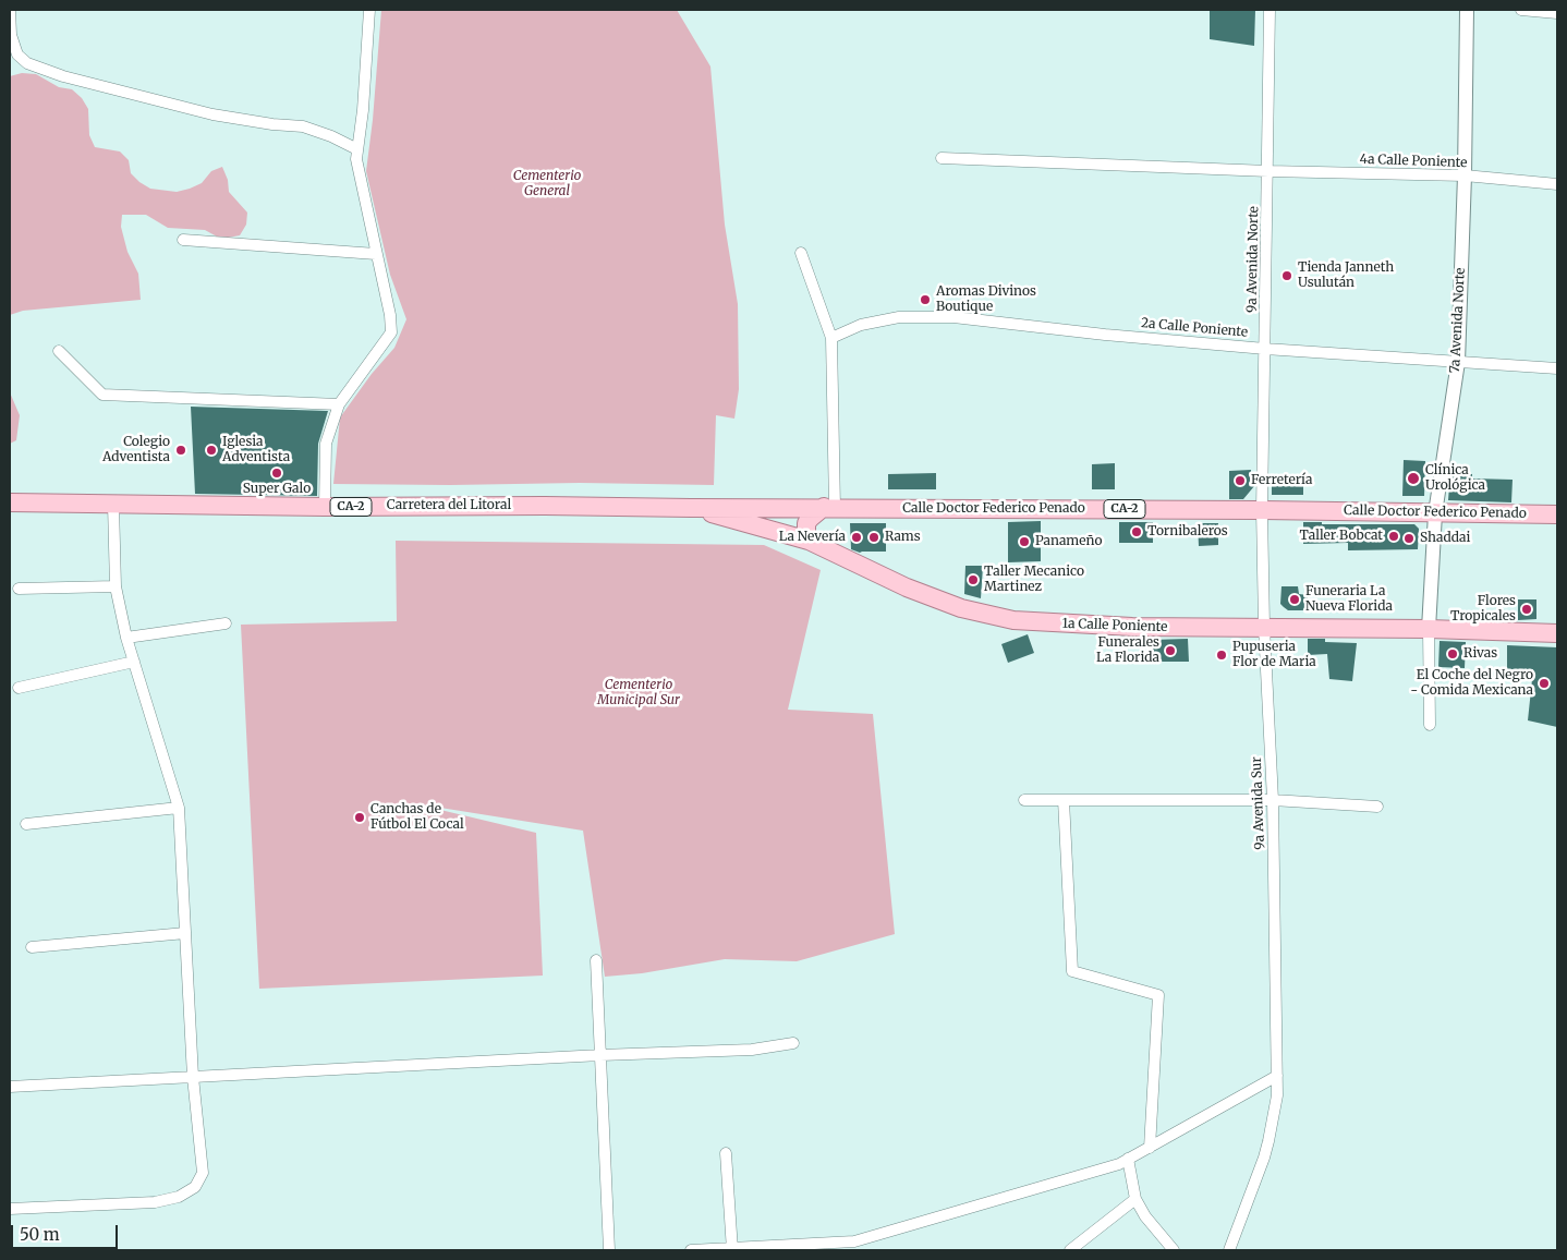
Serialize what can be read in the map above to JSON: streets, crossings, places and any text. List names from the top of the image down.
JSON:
{
  "streets": {
    "main road": [
      "Carretera del Litoral",
      "CA-2",
      "Calle Doctor Federico Penado",
      "1a Calle Poniente"
    ],
    "street": [
      "4a Calle Poniente",
      "9a Avenida Norte",
      "7a Avenida Norte",
      "2a Calle Poniente",
      "9a Avenida Sur"
    ]
  },
  "crossings": [
    ["4a Calle Poniente", "9a Avenida Norte"],
    ["4a Calle Poniente", "7a Avenida Norte"],
    ["9a Avenida Norte", "2a Calle Poniente"],
    ["9a Avenida Norte", "Calle Doctor Federico Penado"],
    ["9a Avenida Norte", "9a Avenida Sur"],
    ["7a Avenida Norte", "2a Calle Poniente"],
    ["7a Avenida Norte", "Calle Doctor Federico Penado"],
    ["7a Avenida Norte", "1a Calle Poniente"],
    ["Carretera del Litoral", "Calle Doctor Federico Penado"],
    ["Carretera del Litoral", "1a Calle Poniente"],
    ["Calle Doctor Federico Penado", "1a Calle Poniente"],
    ["Calle Doctor Federico Penado", "9a Avenida Sur"],
    ["1a Calle Poniente", "9a Avenida Sur"]
  ],
  "parks": ["Cementerio General", "Cementerio Municipal Sur"],
  "places": [
    "Tienda Janneth Usulután",
    "Aromas Divinos Boutique",
    "Colegio Adventista",
    "Iglesia Adventista",
    "Super Galo",
    "Clínica Urológica",
    "Ferretería",
    "Tornibaleros",
    "Taller Bobcat",
    "La Nevería",
    "Rams",
    "Shaddai",
    "Panameño",
    "Taller Mecanico Martinez",
    "Funeraria La Nueva Florida",
    "Flores Tropicales",
    "Funerales La Florida",
    "Rivas",
    "Pupuseria Flor de Maria",
    "El Coche del Negro - Comida Mexicana",
    "Canchas de Fútbol El Cocal"
  ],
  "scale_bar": "50 m"
}
